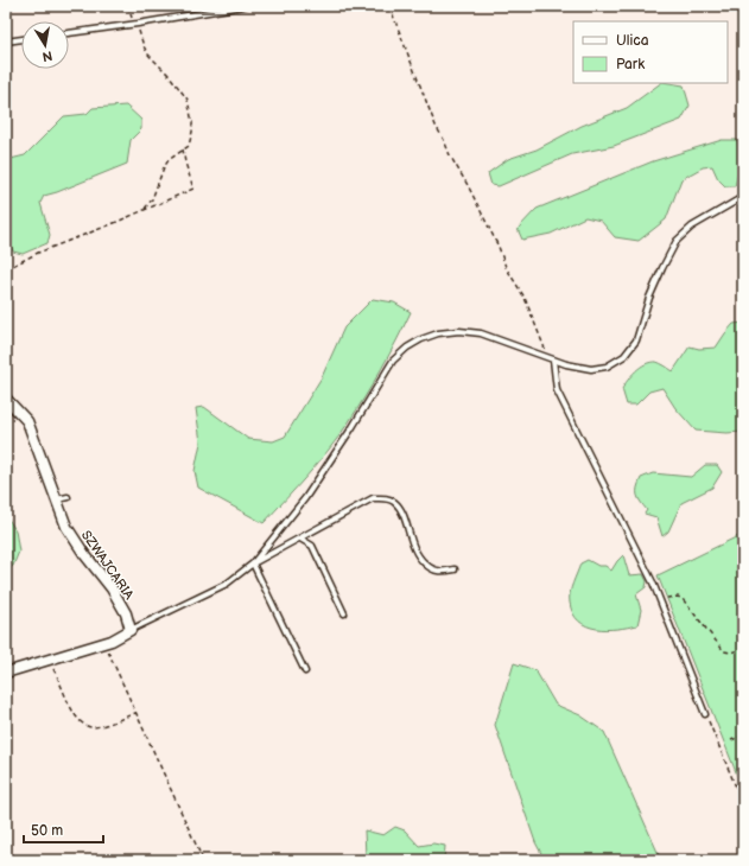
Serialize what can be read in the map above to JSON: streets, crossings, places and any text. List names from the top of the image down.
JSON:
{
  "streets": {
    "street": ["SZWAJCARIA"]
  },
  "legend": ["Ulica", "Park"],
  "scale_bar": "50 m",
  "north": "bottom"
}
